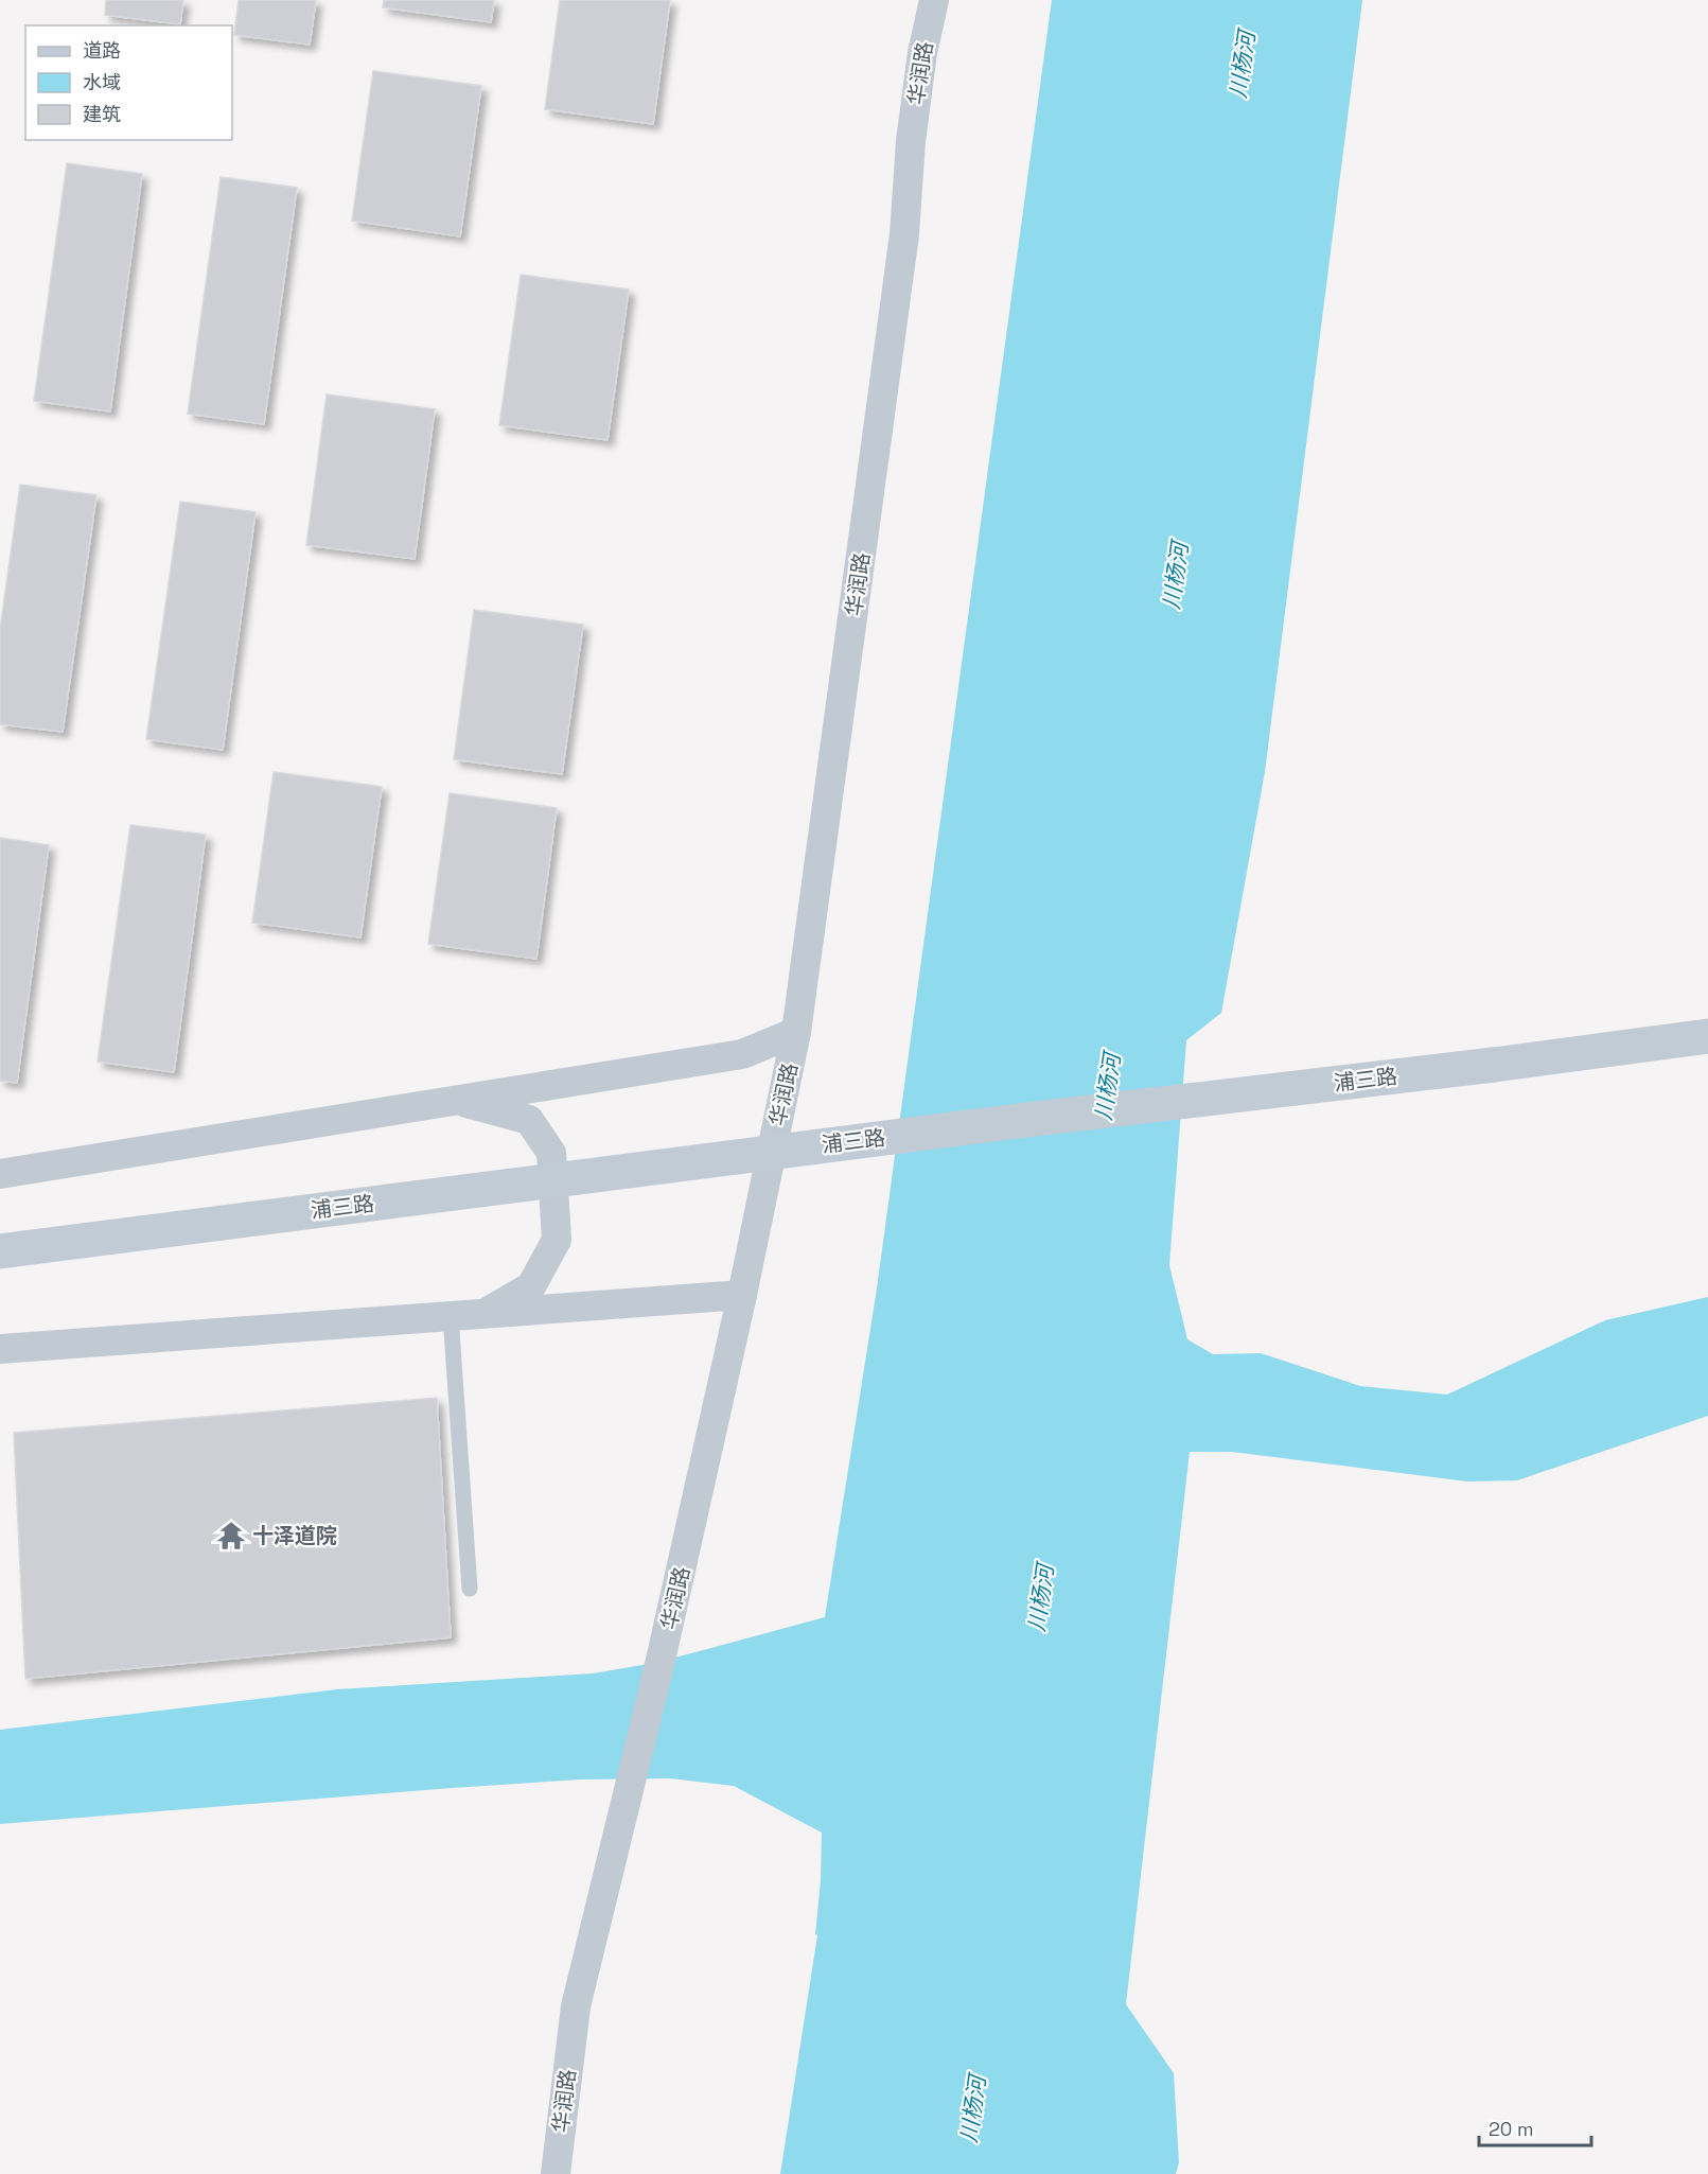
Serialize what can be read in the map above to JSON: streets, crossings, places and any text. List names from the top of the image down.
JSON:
{
  "streets": {
    "main road": ["浦三路"],
    "street": ["华润路"]
  },
  "water": ["川杨河"],
  "places": {
    "temple": ["十泽道院"]
  },
  "legend": ["道路", "水域", "建筑"],
  "scale_bar": "20 m"
}
